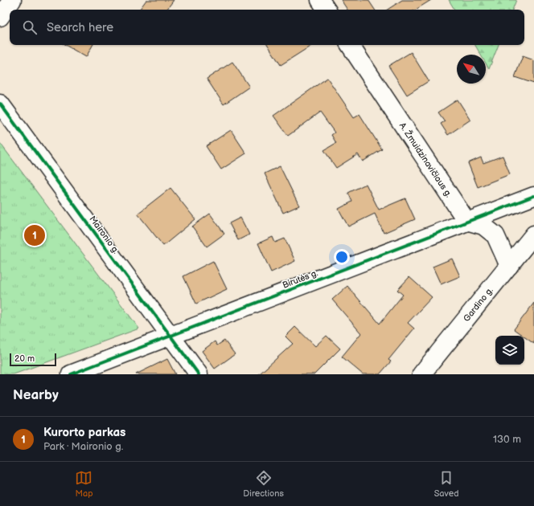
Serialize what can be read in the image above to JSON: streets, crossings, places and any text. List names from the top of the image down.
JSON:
{
  "streets": {
    "street": [
      "A. Žmuidzinavičiaus g.",
      "Maironio g.",
      "Birutės g.",
      "Gardino g."
    ]
  },
  "crossings": [
    ["A. Žmuidzinavičiaus g.", "Birutės g."],
    ["Maironio g.", "Birutės g."]
  ],
  "scale_bar": "20 m",
  "north": "top left",
  "page": {
    "search": "Search here",
    "pins": "1",
    "scale": "20 m",
    "heading": "Nearby",
    "list": [
      {
        "mark": "1",
        "name": "Kurorto parkas",
        "note": "Park · Maironio g.",
        "value": "130 m"
      }
    ],
    "nav": ["Map", "Directions", "Saved"]
  }
}
